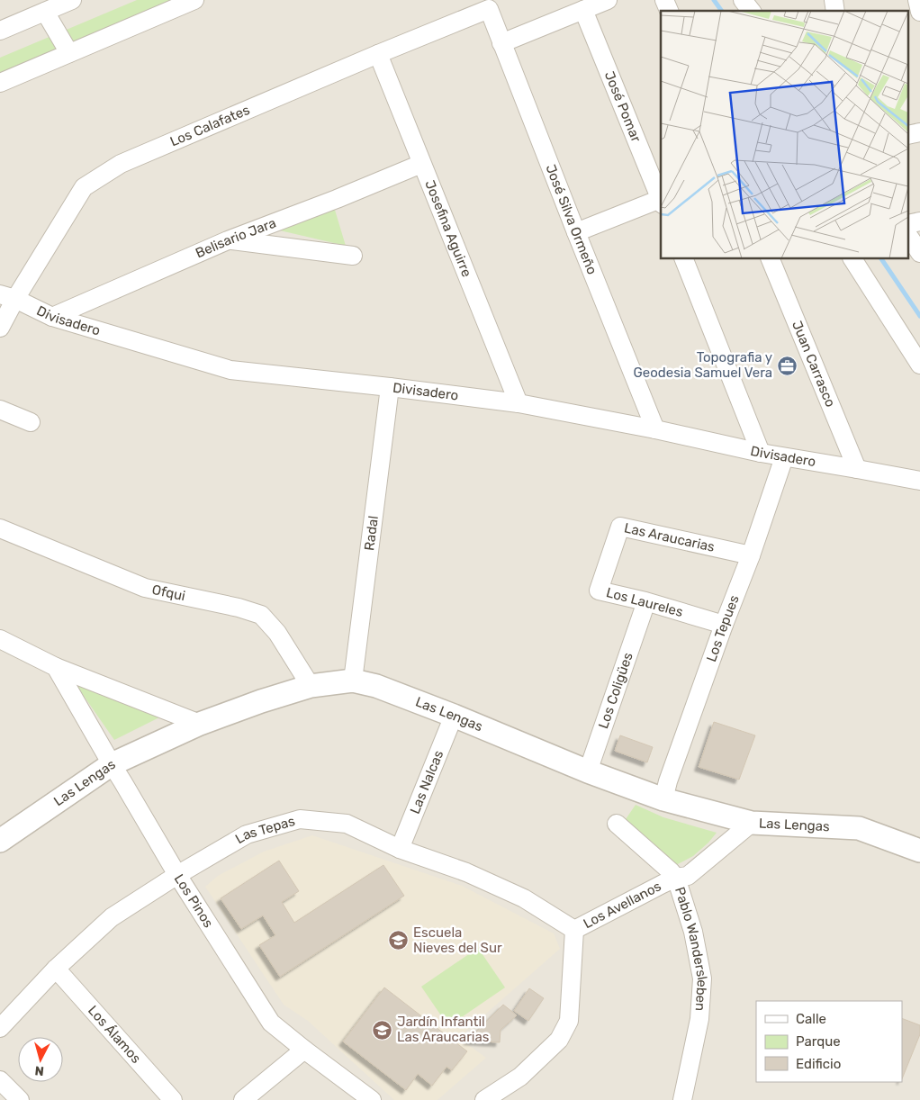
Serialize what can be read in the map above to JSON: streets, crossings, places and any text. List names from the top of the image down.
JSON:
{
  "streets": {
    "street": [
      "José Pomar",
      "Los Calafates",
      "José Silva Ormeño",
      "Josefina Aguirre",
      "Belisario Jara",
      "Divisadero",
      "Juan Carrasco",
      "Radal",
      "Las Araucarias",
      "Ofqui",
      "Los Laureles",
      "Los Tepues",
      "Los Coligües",
      "Las Lengas",
      "Las Nalcas",
      "Las Tepas",
      "Los Pinos",
      "Los Avellanos",
      "Pablo Wandersleben",
      "Los Álamos"
    ]
  },
  "crossings": [
    ["Los Calafates", "José Silva Ormeño"],
    ["Los Calafates", "Josefina Aguirre"],
    ["Los Calafates", "Divisadero"],
    ["José Silva Ormeño", "Divisadero"],
    ["Josefina Aguirre", "Belisario Jara"],
    ["Josefina Aguirre", "Divisadero"],
    ["Belisario Jara", "Divisadero"],
    ["Divisadero", "Juan Carrasco"],
    ["Divisadero", "Radal"],
    ["Divisadero", "Los Tepues"],
    ["Radal", "Las Lengas"],
    ["Las Araucarias", "Los Laureles"],
    ["Las Araucarias", "Los Tepues"],
    ["Ofqui", "Las Lengas"],
    ["Los Laureles", "Los Tepues"],
    ["Los Tepues", "Las Lengas"],
    ["Los Coligües", "Las Lengas"],
    ["Las Lengas", "Las Nalcas"],
    ["Las Lengas", "Los Pinos"],
    ["Las Lengas", "Los Avellanos"],
    ["Las Nalcas", "Las Tepas"],
    ["Las Tepas", "Los Pinos"],
    ["Las Tepas", "Los Avellanos"],
    ["Las Tepas", "Los Álamos"],
    ["Los Avellanos", "Pablo Wandersleben"]
  ],
  "places": {
    "office": ["Topografia y Geodesia Samuel Vera"],
    "school or university": ["Escuela Nieves del Sur", "Jardín Infantil Las Araucarias"]
  },
  "legend": ["Calle", "Parque", "Edificio"],
  "north": "bottom"
}
